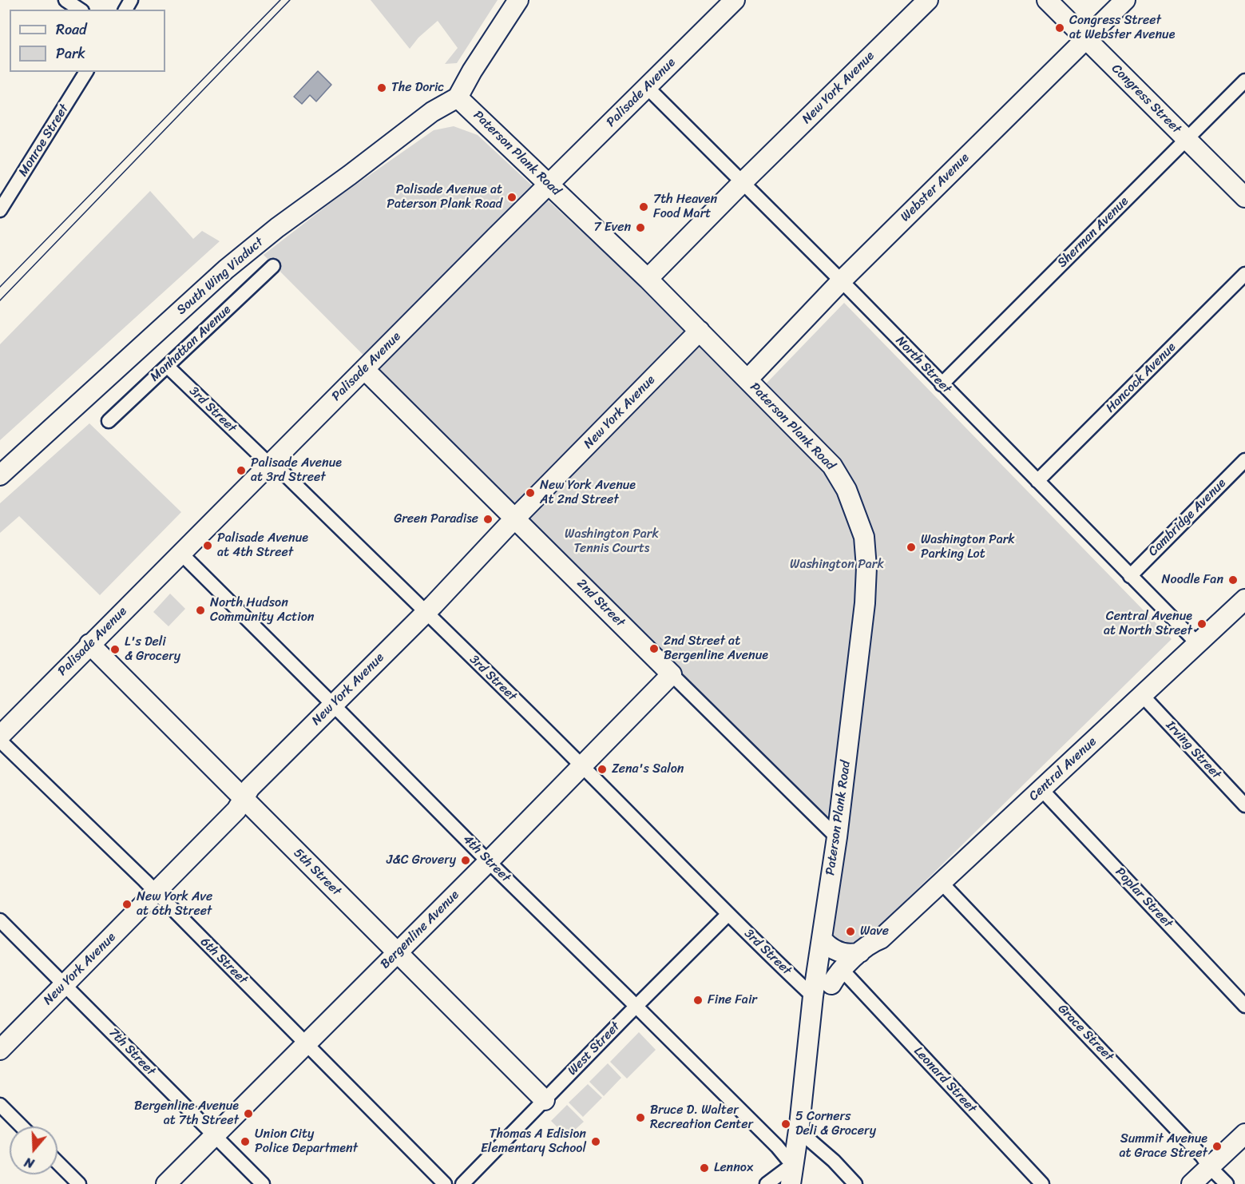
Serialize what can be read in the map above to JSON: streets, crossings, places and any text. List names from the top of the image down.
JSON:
{
  "streets": {
    "street": [
      "New York Avenue",
      "Palisade Avenue",
      "Congress Street",
      "Monroe Street",
      "Paterson Plank Road",
      "Webster Avenue",
      "Sherman Avenue",
      "South Wing Viaduct",
      "Manhattan Avenue",
      "North Street",
      "Hancock Avenue",
      "3rd Street",
      "Cambridge Avenue",
      "2nd Street",
      "Irving Street",
      "Central Avenue",
      "4th Street",
      "5th Street",
      "Poplar Street",
      "Bergenline Avenue",
      "6th Street",
      "Grace Street",
      "West Street",
      "7th Street",
      "Leonard Street"
    ]
  },
  "crossings": [
    ["New York Avenue", "Paterson Plank Road"],
    ["New York Avenue", "North Street"],
    ["New York Avenue", "3rd Street"],
    ["New York Avenue", "2nd Street"],
    ["New York Avenue", "4th Street"],
    ["New York Avenue", "5th Street"],
    ["New York Avenue", "6th Street"],
    ["New York Avenue", "7th Street"],
    ["Palisade Avenue", "Paterson Plank Road"],
    ["Palisade Avenue", "North Street"],
    ["Palisade Avenue", "3rd Street"],
    ["Palisade Avenue", "2nd Street"],
    ["Palisade Avenue", "4th Street"],
    ["Palisade Avenue", "5th Street"],
    ["Congress Street", "Webster Avenue"],
    ["Congress Street", "Sherman Avenue"],
    ["Paterson Plank Road", "Webster Avenue"],
    ["Paterson Plank Road", "South Wing Viaduct"],
    ["Paterson Plank Road", "3rd Street"],
    ["Paterson Plank Road", "2nd Street"],
    ["Paterson Plank Road", "Central Avenue"],
    ["Paterson Plank Road", "4th Street"],
    ["Webster Avenue", "North Street"],
    ["Sherman Avenue", "North Street"],
    ["Manhattan Avenue", "3rd Street"],
    ["North Street", "Hancock Avenue"],
    ["North Street", "Cambridge Avenue"],
    ["North Street", "Central Avenue"],
    ["3rd Street", "Central Avenue"],
    ["3rd Street", "Bergenline Avenue"],
    ["3rd Street", "West Street"],
    ["2nd Street", "Bergenline Avenue"],
    ["Irving Street", "Central Avenue"],
    ["Central Avenue", "Poplar Street"],
    ["Central Avenue", "Grace Street"],
    ["Central Avenue", "Leonard Street"],
    ["4th Street", "Bergenline Avenue"],
    ["4th Street", "West Street"],
    ["5th Street", "Bergenline Avenue"],
    ["5th Street", "West Street"],
    ["Bergenline Avenue", "6th Street"],
    ["Bergenline Avenue", "7th Street"]
  ],
  "parks": ["Washington Park Tennis Courts", "Washington Park"],
  "places": [
    "Congress Street at Webster Avenue",
    "The Doric",
    "Palisade Avenue at Paterson Plank Road",
    "7th Heaven Food Mart",
    "7 Even",
    "Palisade Avenue at 3rd Street",
    "New York Avenue At 2nd Street",
    "Green Paradise",
    "Palisade Avenue at 4th Street",
    "Washington Park Parking Lot",
    "Noodle Fan",
    "North Hudson Community Action",
    "Central Avenue at North Street",
    "2nd Street at Bergenline Avenue",
    "L's Deli & Grocery",
    "Zena's Salon",
    "J&C Grovery",
    "New York Ave at 6th Street",
    "Wave",
    "Fine Fair",
    "Bergenline Avenue at 7th Street",
    "Bruce D. Walter Recreation Center",
    "5 Corners Deli & Grocery",
    "Union City Police Department",
    "Thomas A Edision Elementary School",
    "Summit Avenue at Grace Street",
    "Lennox"
  ],
  "legend": ["Road", "Park"],
  "north": "bottom"
}
